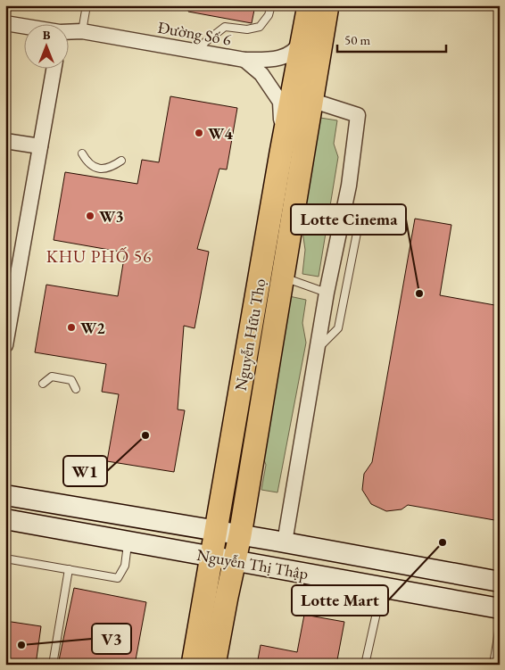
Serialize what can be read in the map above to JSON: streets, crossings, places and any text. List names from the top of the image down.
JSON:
{
  "streets": {
    "main road": ["Nguyễn Hữu Thọ", "Nguyễn Thị Thập"],
    "street": ["Đường Số 6"]
  },
  "crossings": [
    ["Đường Số 6", "Nguyễn Hữu Thọ"],
    ["Nguyễn Hữu Thọ", "Nguyễn Thị Thập"]
  ],
  "districts": ["KHU PHỐ 56"],
  "places": [
    "W4",
    "W3",
    "Lotte Cinema",
    "W2",
    "W1",
    "Lotte Mart",
    "V3"
  ],
  "scale_bar": "50 m",
  "north": "top"
}
